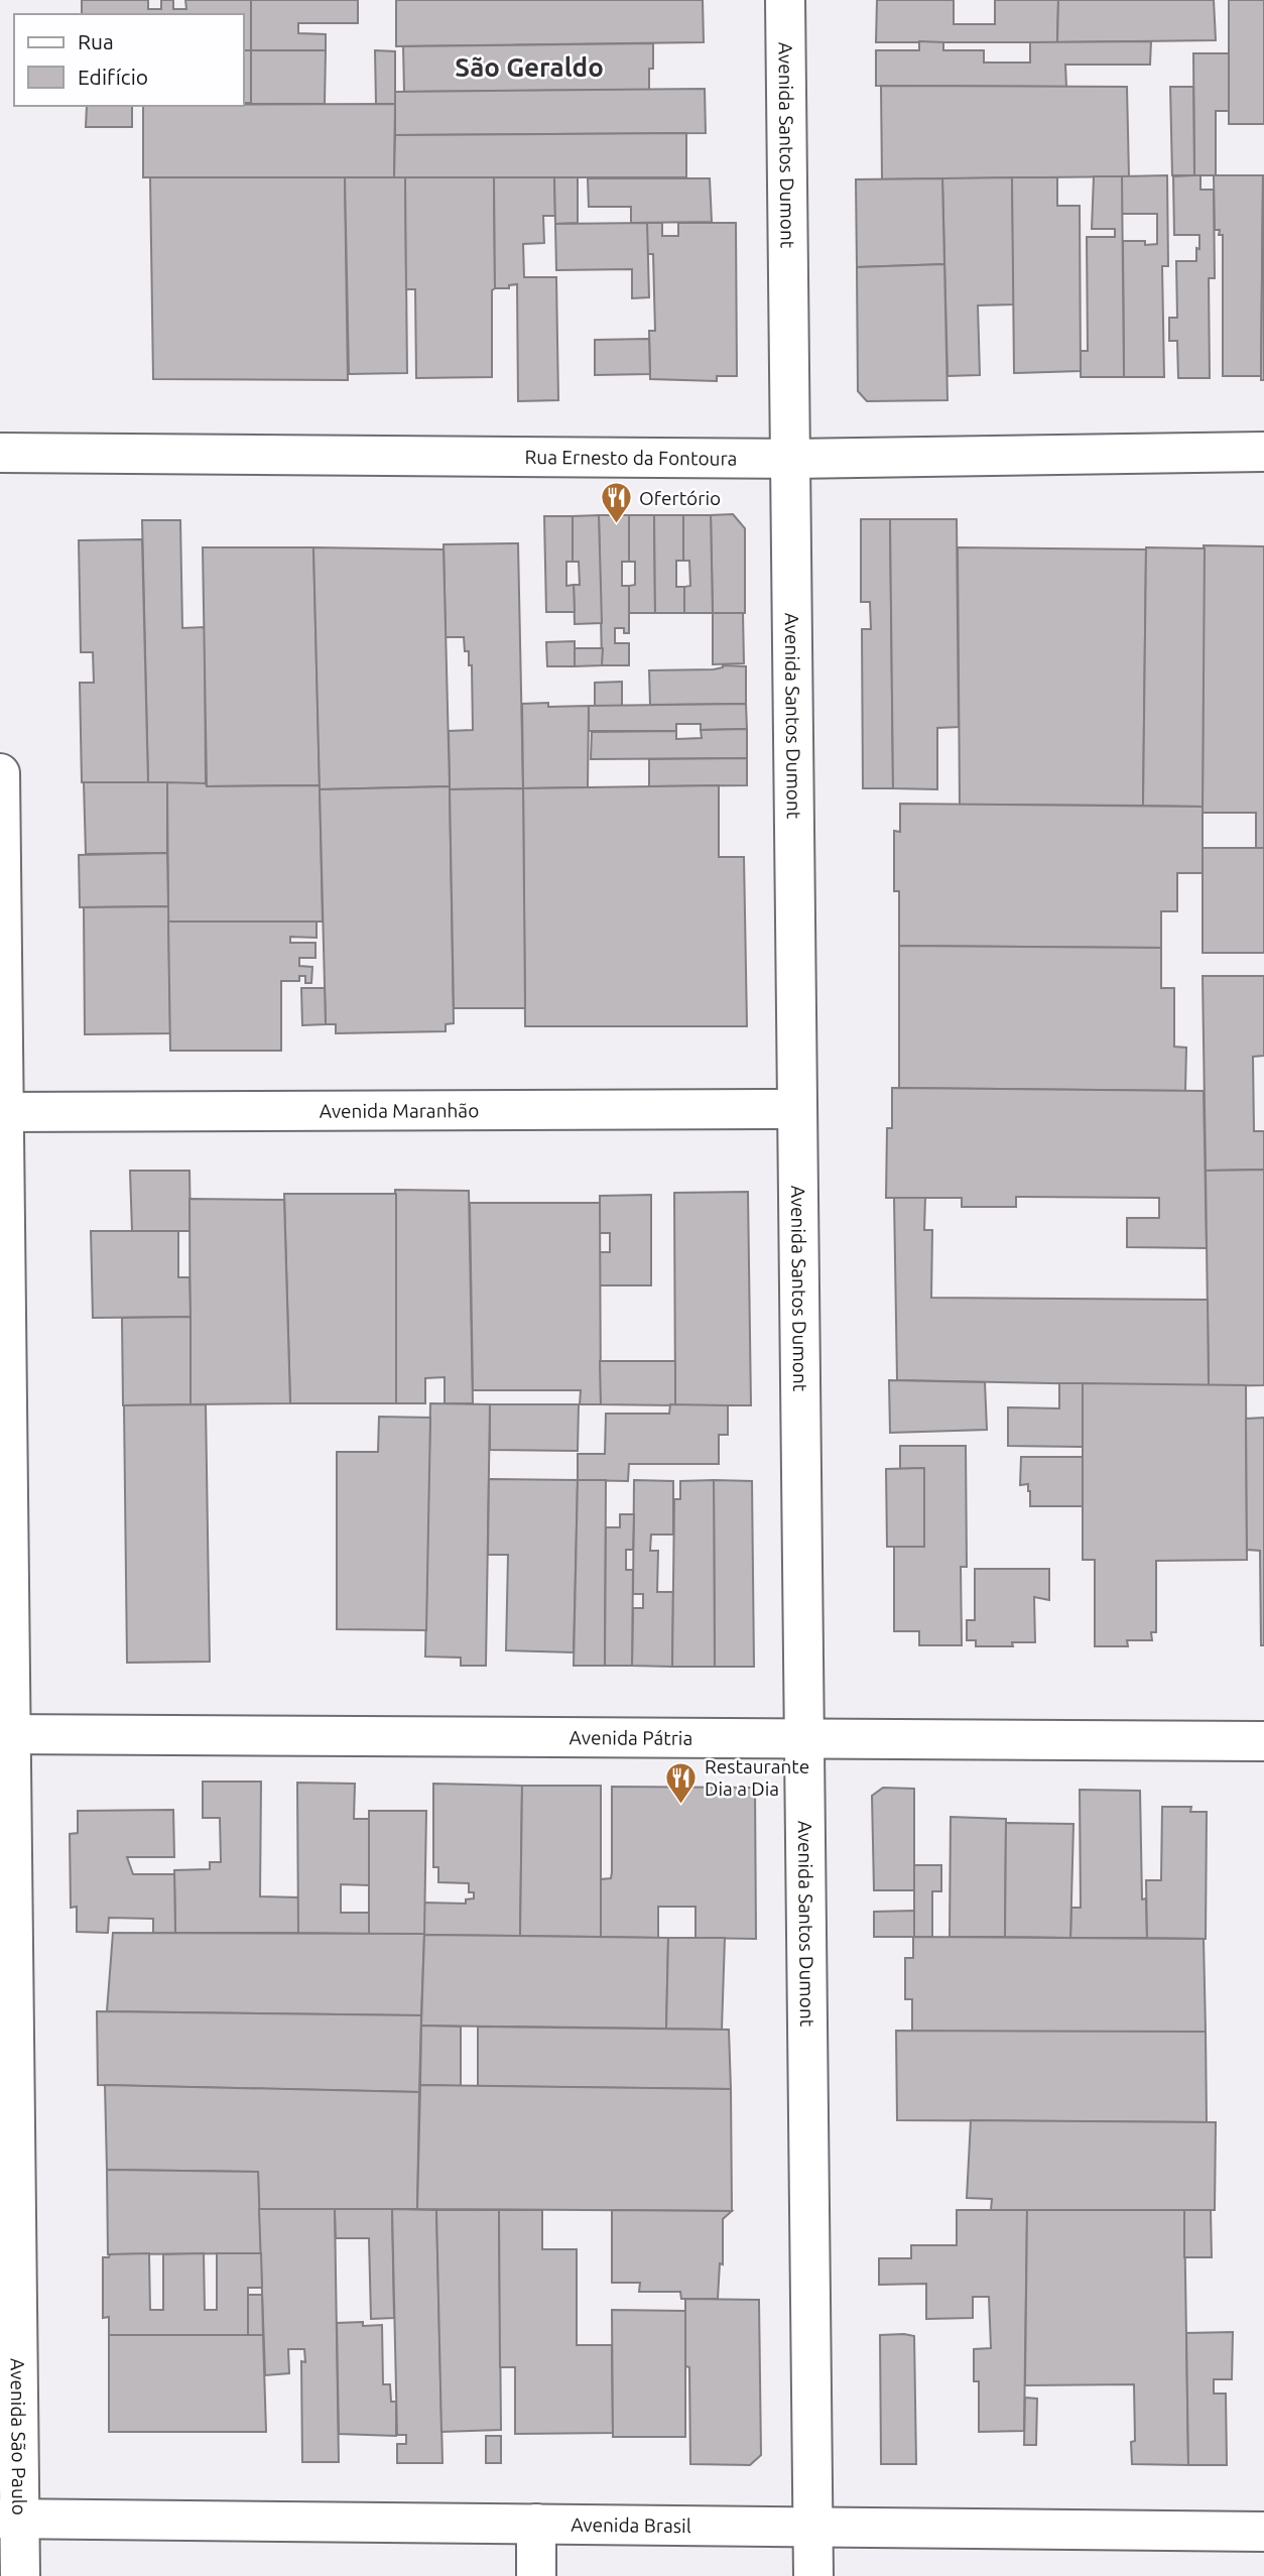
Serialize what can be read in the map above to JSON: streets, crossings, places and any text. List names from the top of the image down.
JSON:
{
  "streets": {
    "street": [
      "Avenida Santos Dumont",
      "Rua Ernesto da Fontoura",
      "Avenida Maranhão",
      "Avenida Pátria",
      "Avenida São Paulo",
      "Avenida Brasil"
    ]
  },
  "crossings": [
    ["Avenida Santos Dumont", "Rua Ernesto da Fontoura"],
    ["Avenida Santos Dumont", "Avenida Maranhão"],
    ["Avenida Santos Dumont", "Avenida Pátria"],
    ["Avenida Santos Dumont", "Avenida Brasil"],
    ["Avenida Maranhão", "Avenida São Paulo"],
    ["Avenida Pátria", "Avenida São Paulo"],
    ["Avenida São Paulo", "Avenida Brasil"]
  ],
  "districts": ["São Geraldo"],
  "places": {
    "restaurant": ["Ofertório", "Restaurante Dia a Dia"]
  },
  "legend": ["Rua", "Edifício"]
}
